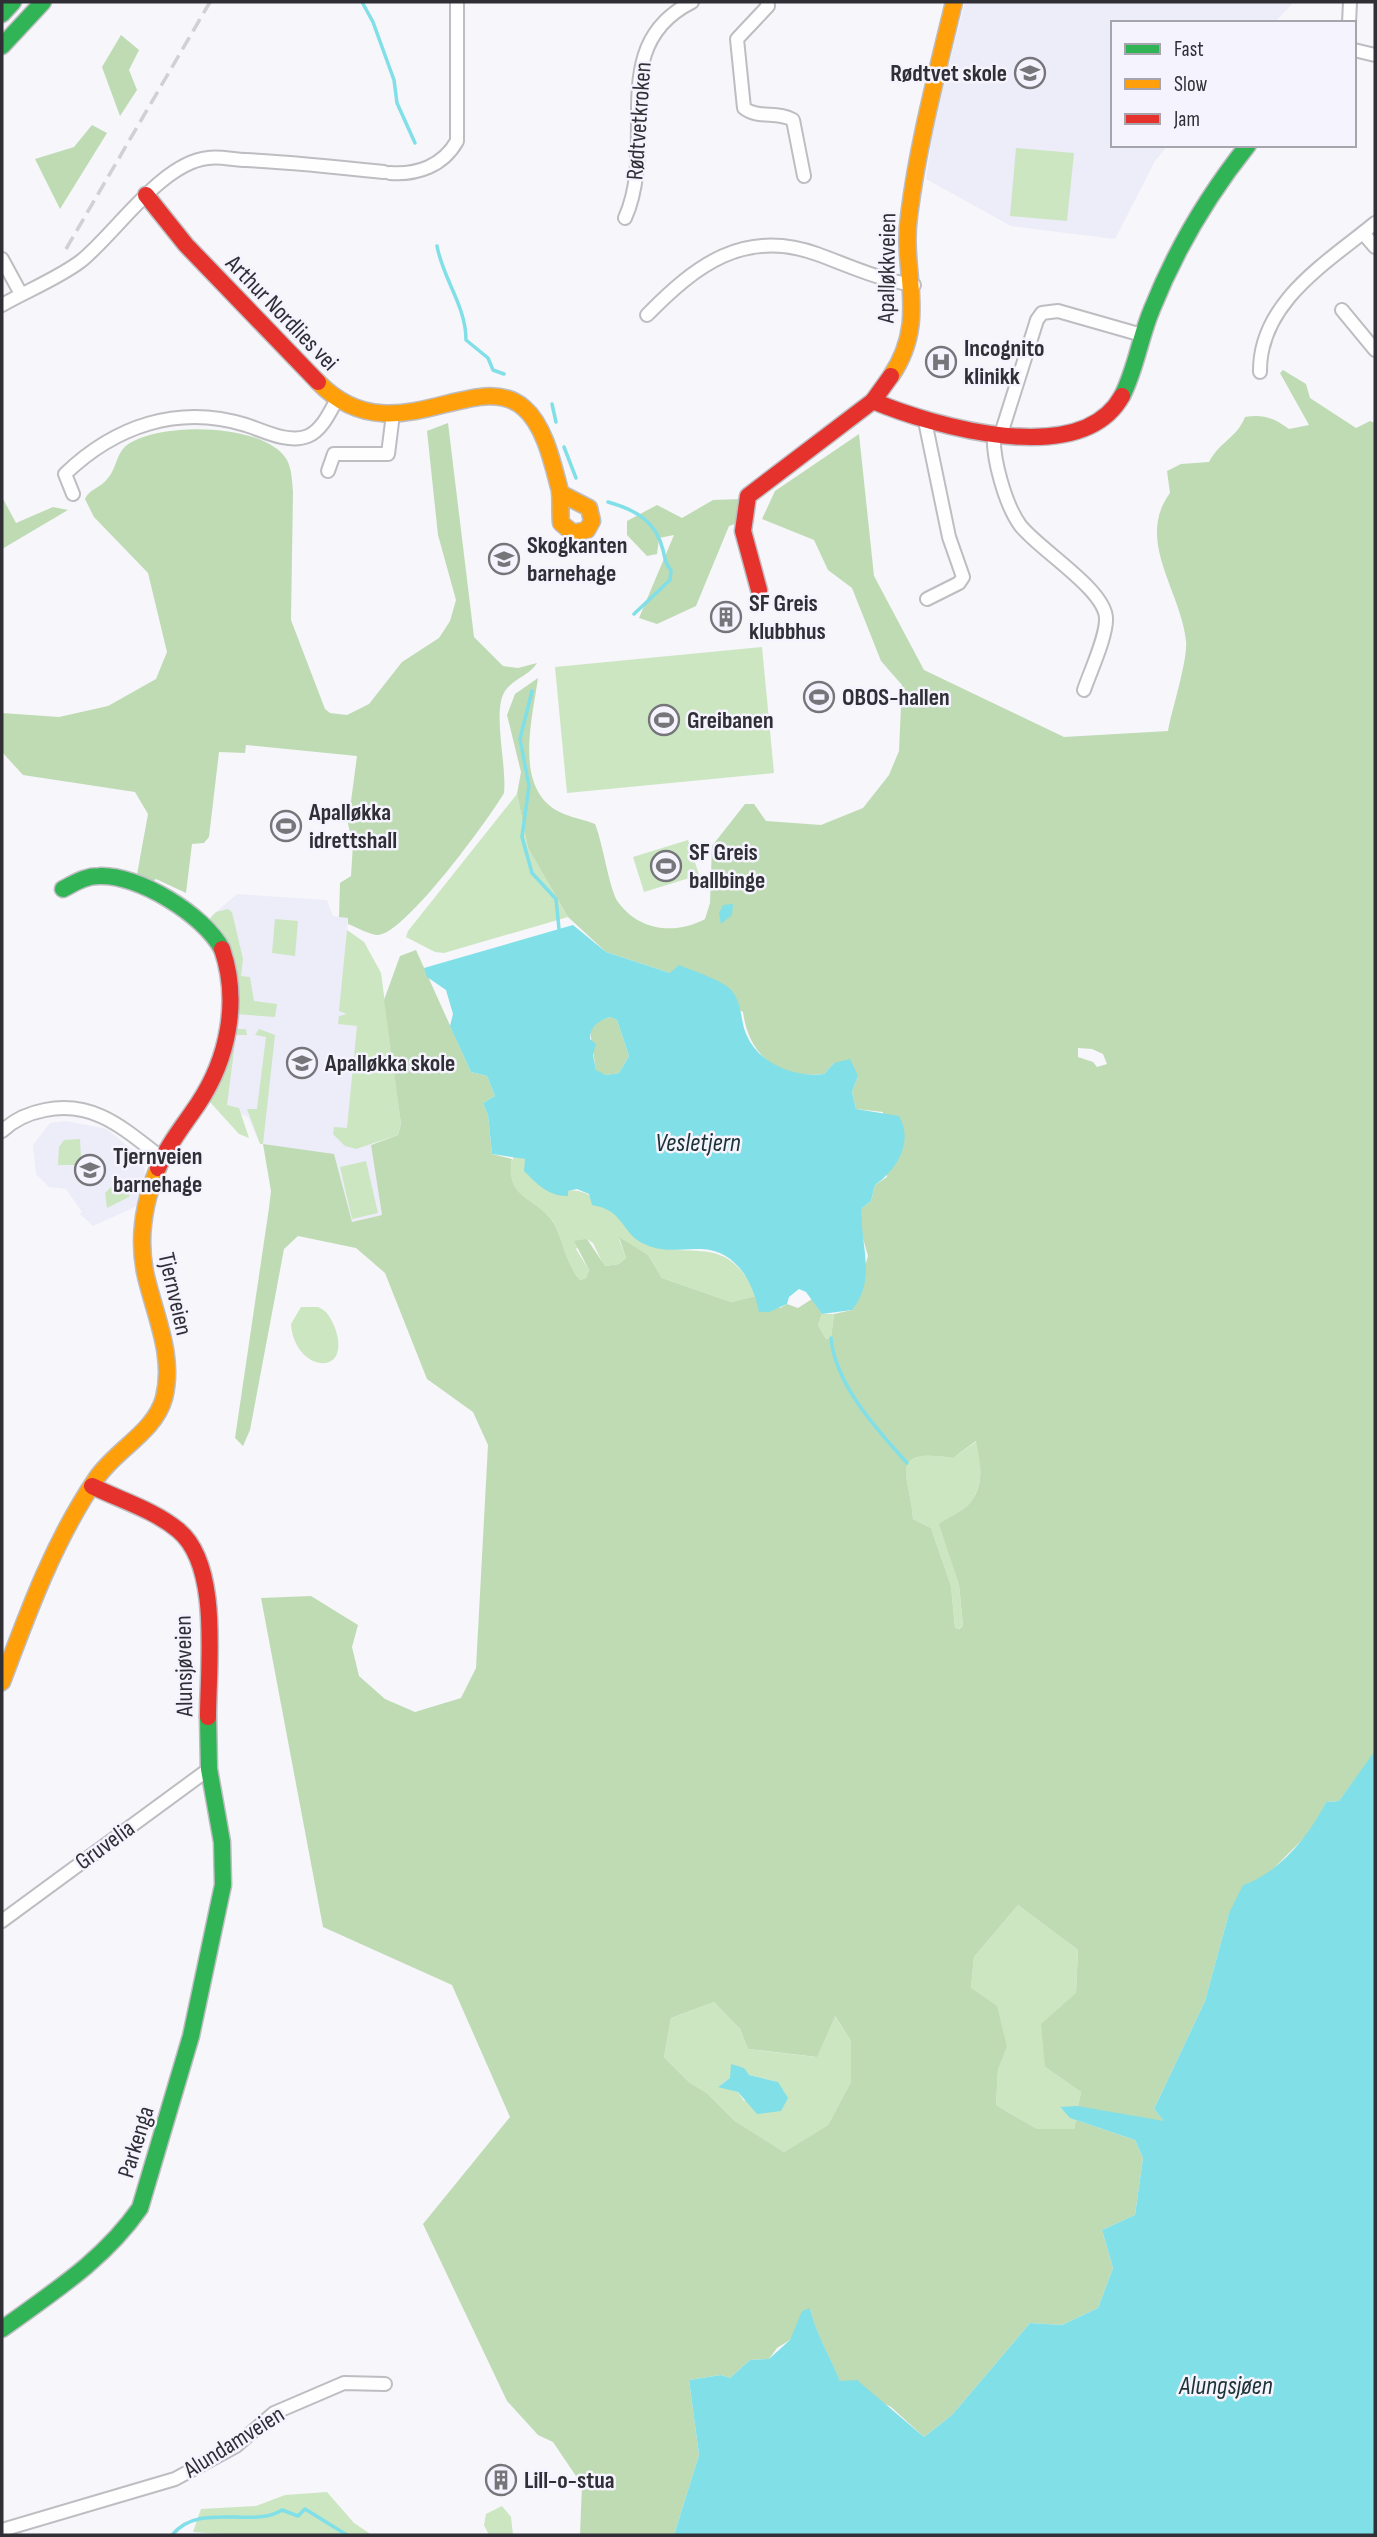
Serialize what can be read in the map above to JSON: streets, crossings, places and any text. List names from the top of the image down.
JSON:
{
  "streets": {
    "main road": [
      "Apalløkkveien",
      "Arthur Nordlies vei",
      "Tjernveien",
      "Alunsjøveien",
      "Parkenga"
    ],
    "street": ["Rødtvetkroken", "Gruvelia", "Alundamveien"]
  },
  "crossings": [
    ["Tjernveien", "Alunsjøveien"],
    ["Alunsjøveien", "Gruvelia"],
    ["Alunsjøveien", "Parkenga"]
  ],
  "water": ["Vesletjern", "Alungsjøen"],
  "places": {
    "school or university": [
      "Rødtvet skole",
      "Skogkanten barnehage",
      "Apalløkka skole",
      "Tjernveien barnehage"
    ],
    "hospital": ["Incognito klinikk"],
    "building": ["SF Greis klubbhus", "Lill-o-stua"],
    "sports": [
      "OBOS-hallen",
      "Greibanen",
      "Apalløkka idrettshall",
      "SF Greis ballbinge"
    ]
  },
  "legend": ["Fast", "Slow", "Jam"]
}
